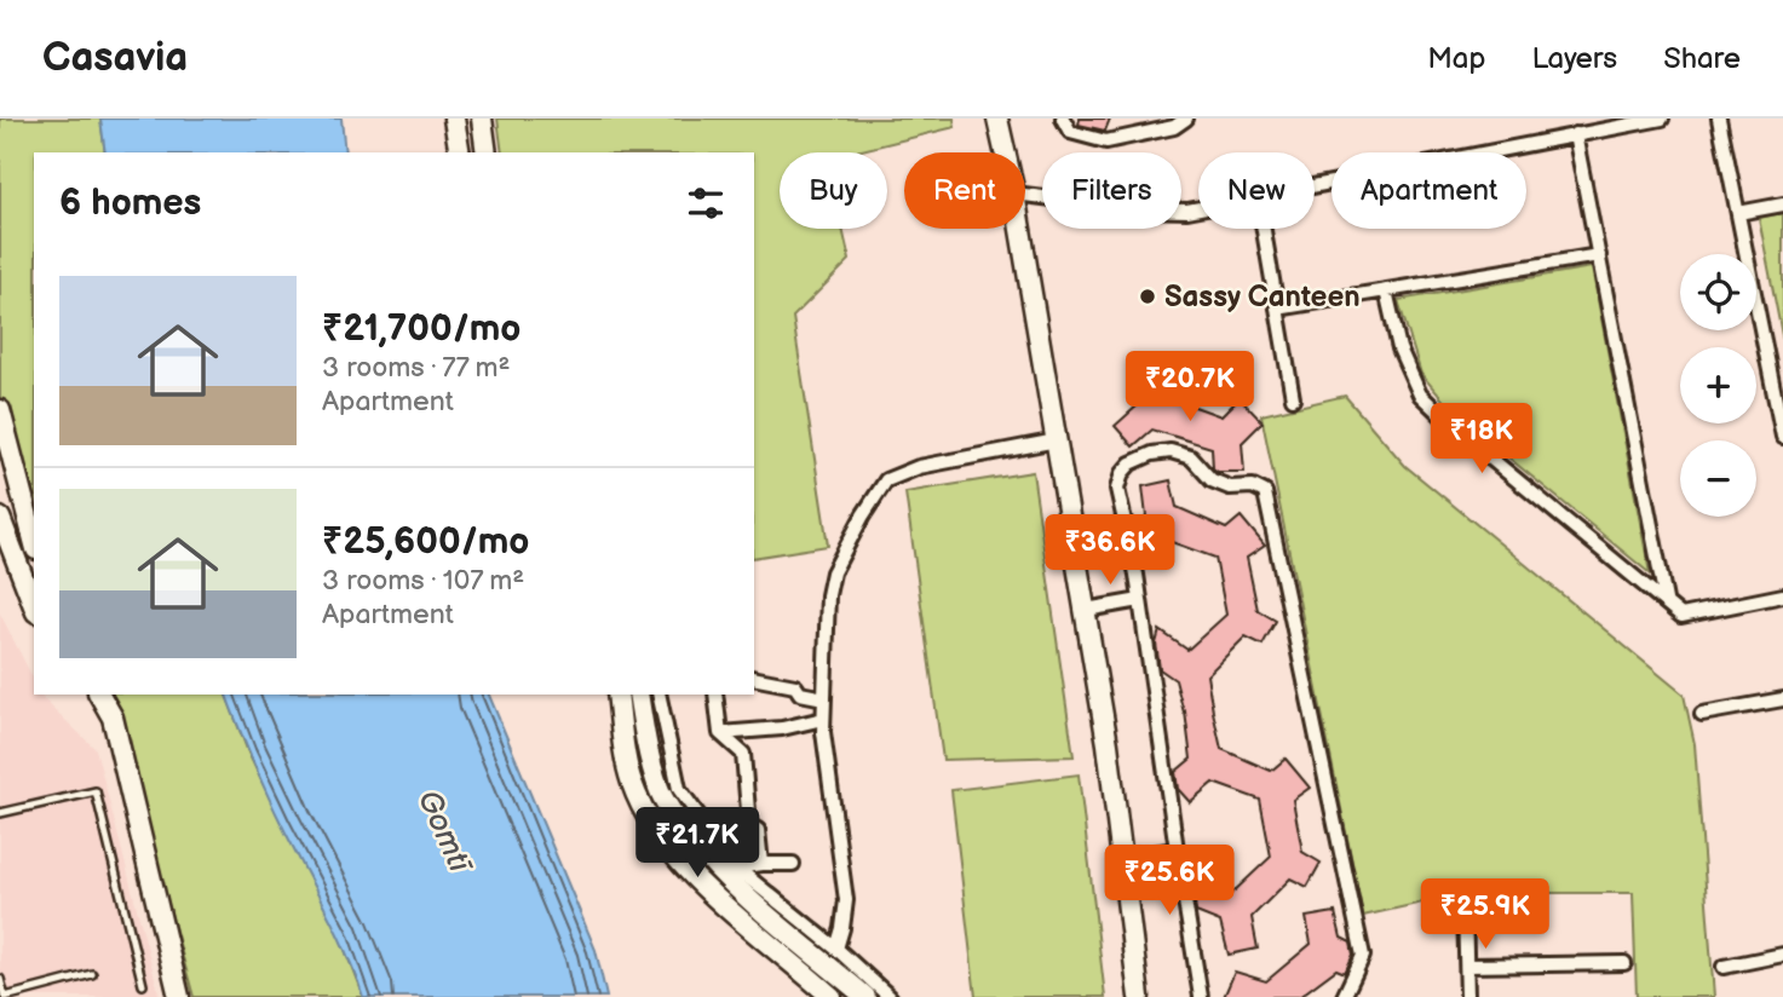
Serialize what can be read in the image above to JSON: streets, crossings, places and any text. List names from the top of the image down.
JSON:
{
  "water": ["Gomtī"],
  "places": ["Sassy Canteen"],
  "page": {
    "header": "Casavia",
    "nav": ["Map", "Layers", "Share"],
    "chip": [
      "Buy",
      "Rent",
      "Filters",
      "New",
      "Apartment"
    ],
    "heading": "6 homes",
    "map_buttons": ["+", "−"],
    "list": [
      {
        "name": "₹21,700/mo",
        "note": "3 rooms · 77 m² · Apartment"
      },
      {
        "name": "₹25,600/mo",
        "note": "3 rooms · 107 m² · Apartment"
      }
    ],
    "price": [
      "₹20.7K",
      "₹18K",
      "₹36.6K",
      "₹21.7K",
      "₹25.6K",
      "₹25.9K"
    ]
  }
}
